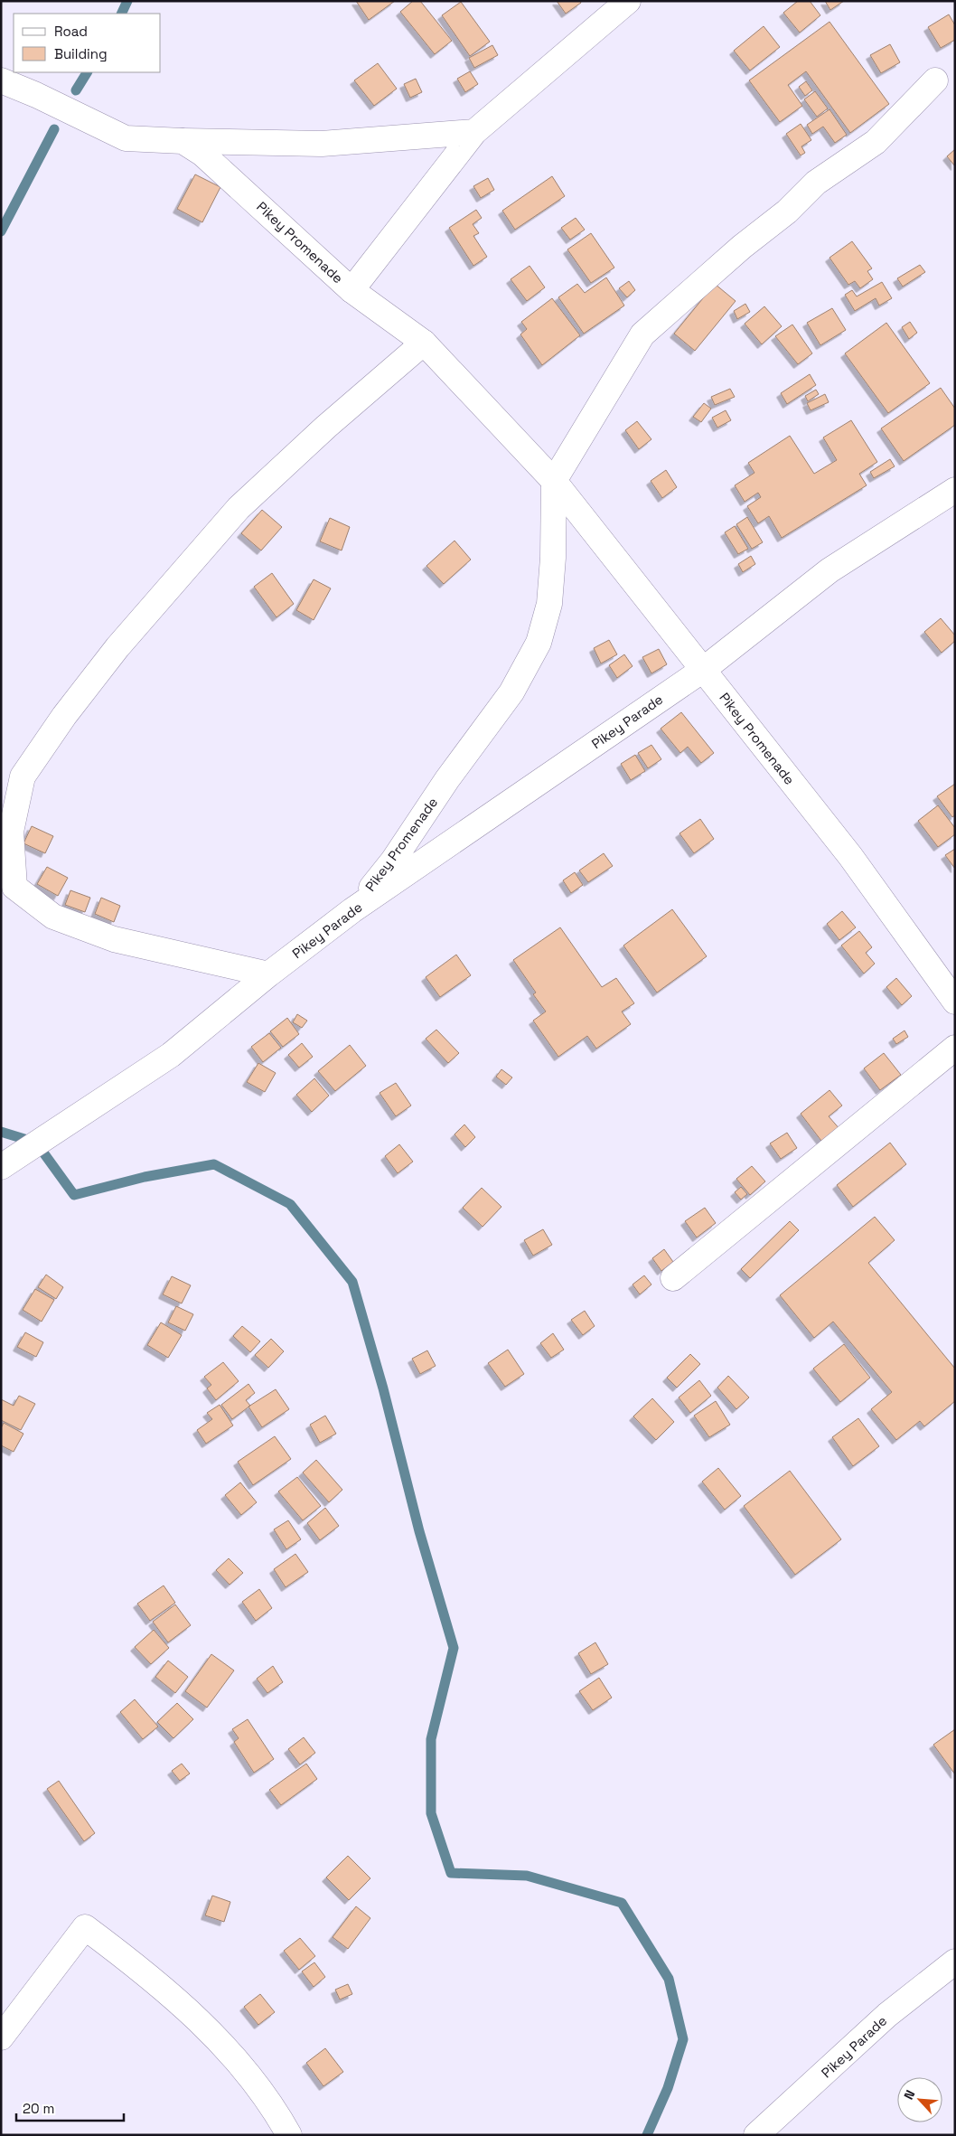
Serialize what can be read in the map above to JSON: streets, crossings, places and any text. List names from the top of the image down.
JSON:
{
  "streets": {
    "street": ["Pikey Promenade", "Pikey Parade"]
  },
  "crossings": [
    ["Pikey Promenade", "Pikey Parade"]
  ],
  "legend": ["Road", "Building"],
  "scale_bar": "20 m",
  "north": "top left"
}
